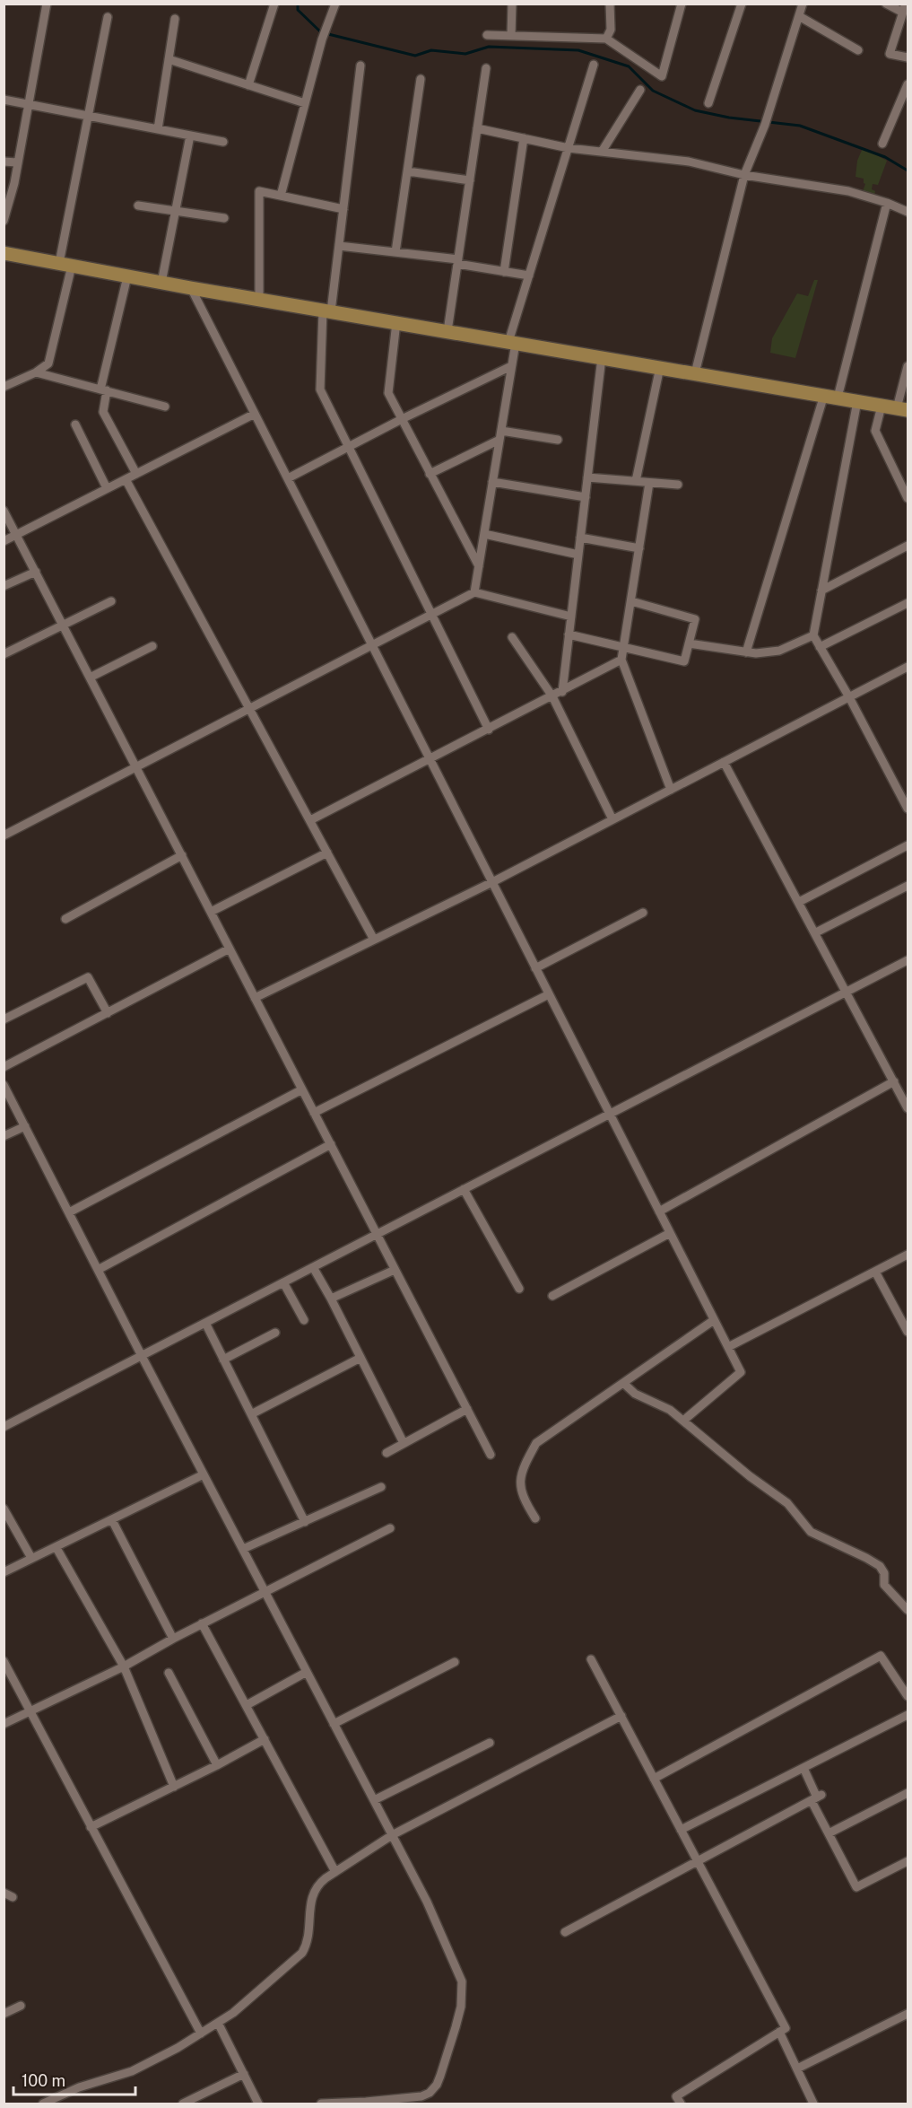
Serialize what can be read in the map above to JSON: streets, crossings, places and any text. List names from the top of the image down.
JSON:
{
  "scale_bar": "100 m"
}
